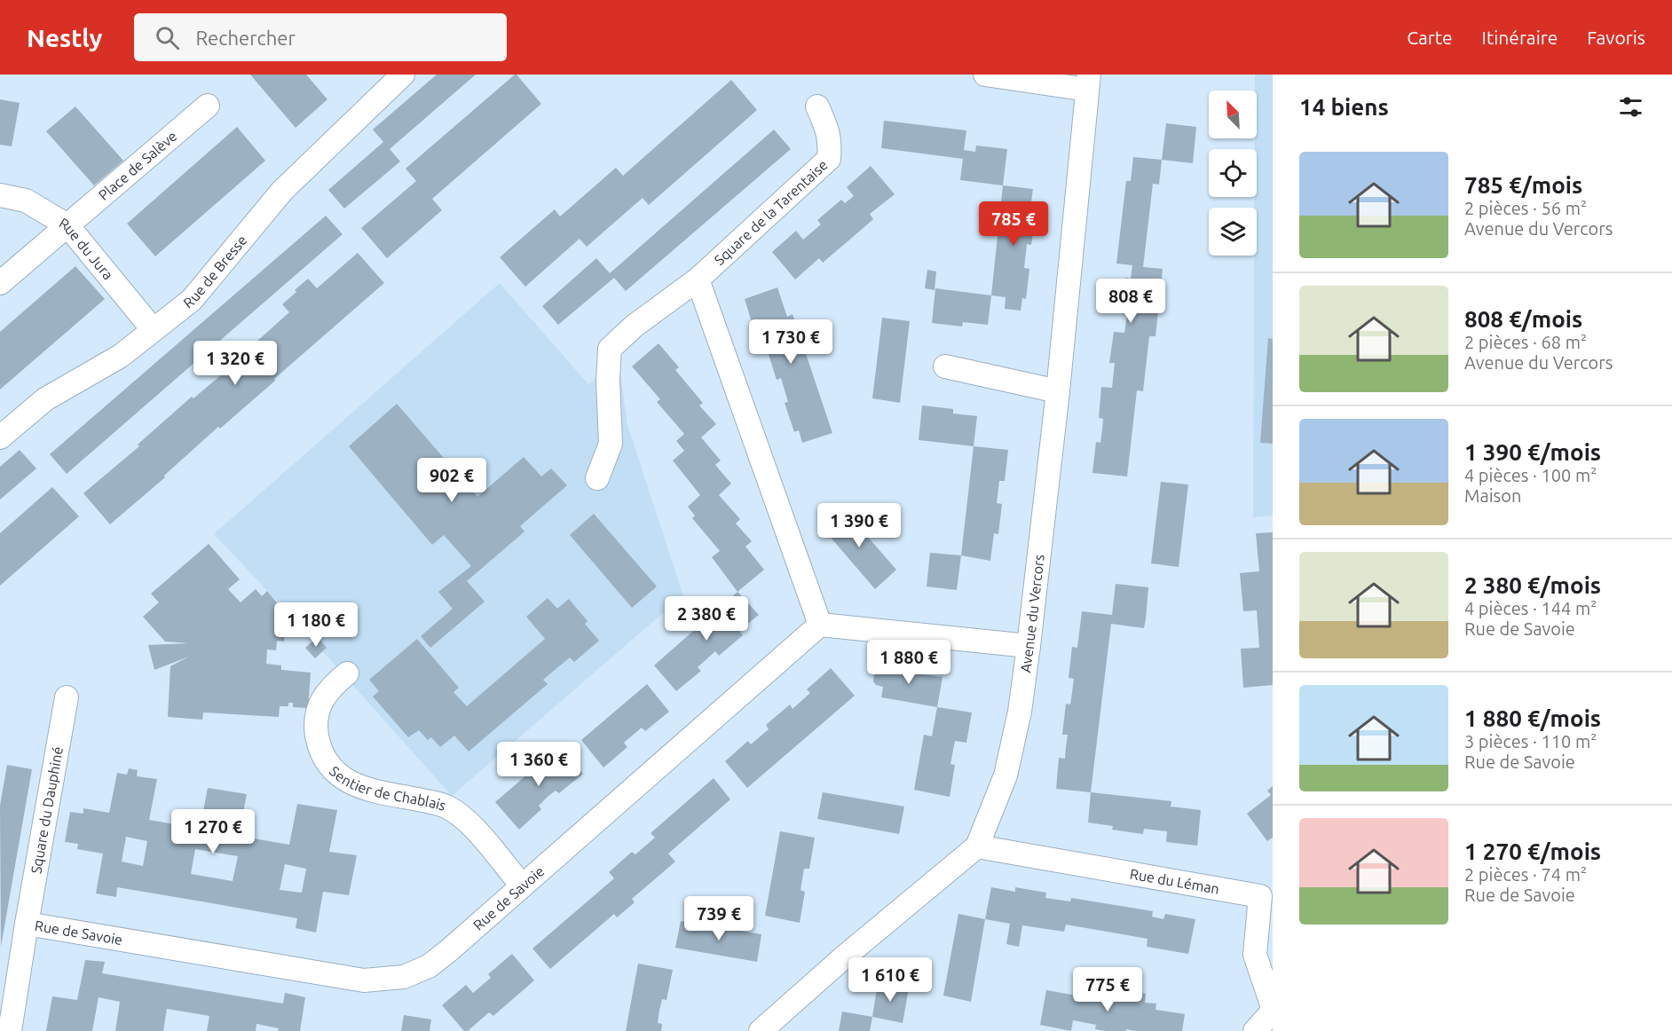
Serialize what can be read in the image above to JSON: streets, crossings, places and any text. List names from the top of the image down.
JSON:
{
  "streets": {
    "street": [
      "Place de Salève",
      "Square de la Tarentaise",
      "Rue du Jura",
      "Rue de Bresse",
      "Avenue du Vercors",
      "Sentier de Chablais",
      "Square du Dauphiné",
      "Rue du Léman",
      "Rue de Savoie"
    ]
  },
  "crossings": [
    ["Place de Salève", "Rue du Jura"],
    ["Rue du Jura", "Rue de Bresse"],
    ["Avenue du Vercors", "Rue du Léman"],
    ["Sentier de Chablais", "Rue de Savoie"],
    ["Square du Dauphiné", "Rue de Savoie"]
  ],
  "north": "top left",
  "page": {
    "header": "Nestly",
    "search": "Rechercher",
    "nav": ["Carte", "Itinéraire", "Favoris"],
    "heading": "14 biens",
    "list": [
      {
        "name": "785 €/mois",
        "note": "2 pièces · 56 m² · Avenue du Vercors"
      },
      {
        "name": "808 €/mois",
        "note": "2 pièces · 68 m² · Avenue du Vercors"
      },
      {
        "name": "1 390 €/mois",
        "note": "4 pièces · 100 m² · Maison"
      },
      {
        "name": "2 380 €/mois",
        "note": "4 pièces · 144 m² · Rue de Savoie"
      },
      {
        "name": "1 880 €/mois",
        "note": "3 pièces · 110 m² · Rue de Savoie"
      },
      {
        "name": "1 270 €/mois",
        "note": "2 pièces · 74 m² · Rue de Savoie"
      }
    ],
    "price": [
      "785 €",
      "808 €",
      "1 730 €",
      "1 320 €",
      "902 €",
      "1 390 €",
      "2 380 €",
      "1 180 €",
      "1 880 €",
      "1 360 €",
      "1 270 €",
      "739 €",
      "1 610 €",
      "775 €"
    ]
  }
}
